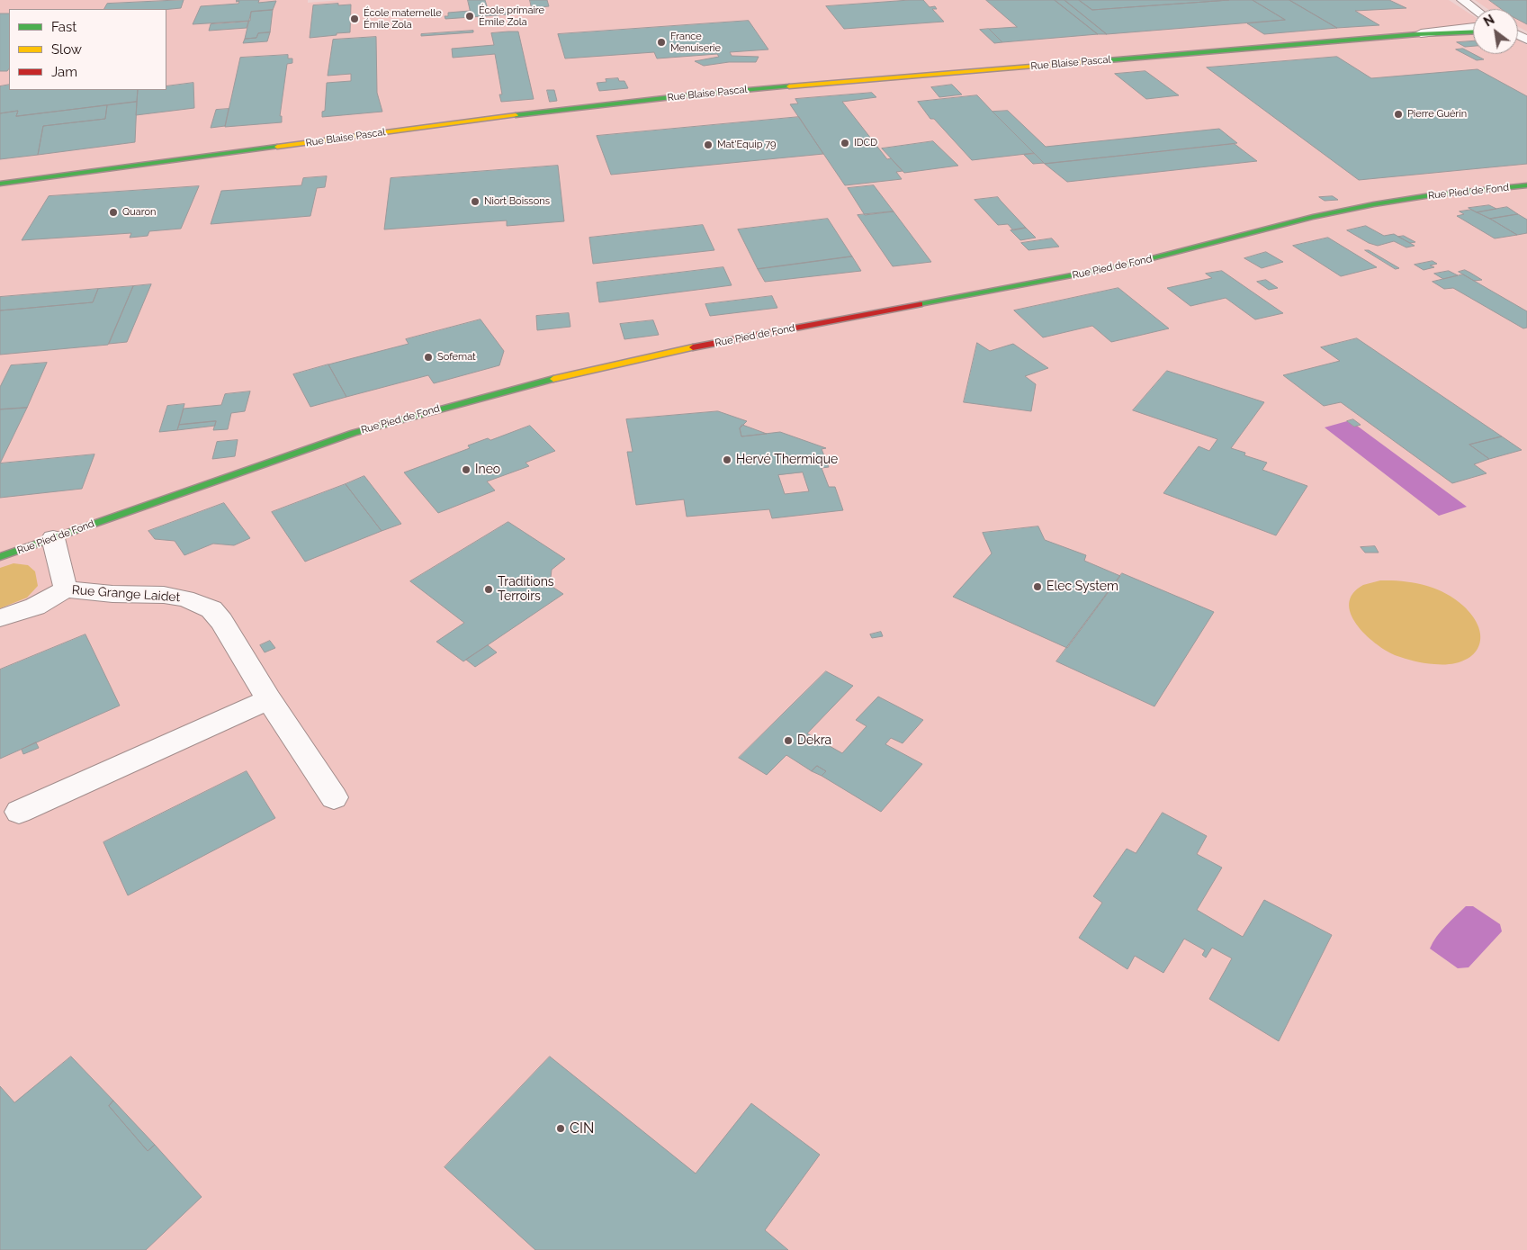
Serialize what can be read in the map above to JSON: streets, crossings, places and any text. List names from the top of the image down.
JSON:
{
  "streets": {
    "street": ["Rue Blaise Pascal", "Rue Pied de Fond", "Rue Grange Laidet"]
  },
  "crossings": [
    ["Rue Pied de Fond", "Rue Grange Laidet"]
  ],
  "places": [
    "École primaire Émile Zola",
    "École maternelle Émile Zola",
    "France Menuiserie",
    "Pierre Guérin",
    "IDCD",
    "Mat'Equip 79",
    "Niort Boissons",
    "Quaron",
    "Sofemat",
    "Hervé Thermique",
    "Ineo",
    "Elec System",
    "Traditions Terroirs",
    "Dekra",
    "CIN"
  ],
  "legend": ["Fast", "Slow", "Jam"],
  "north": "top left"
}
